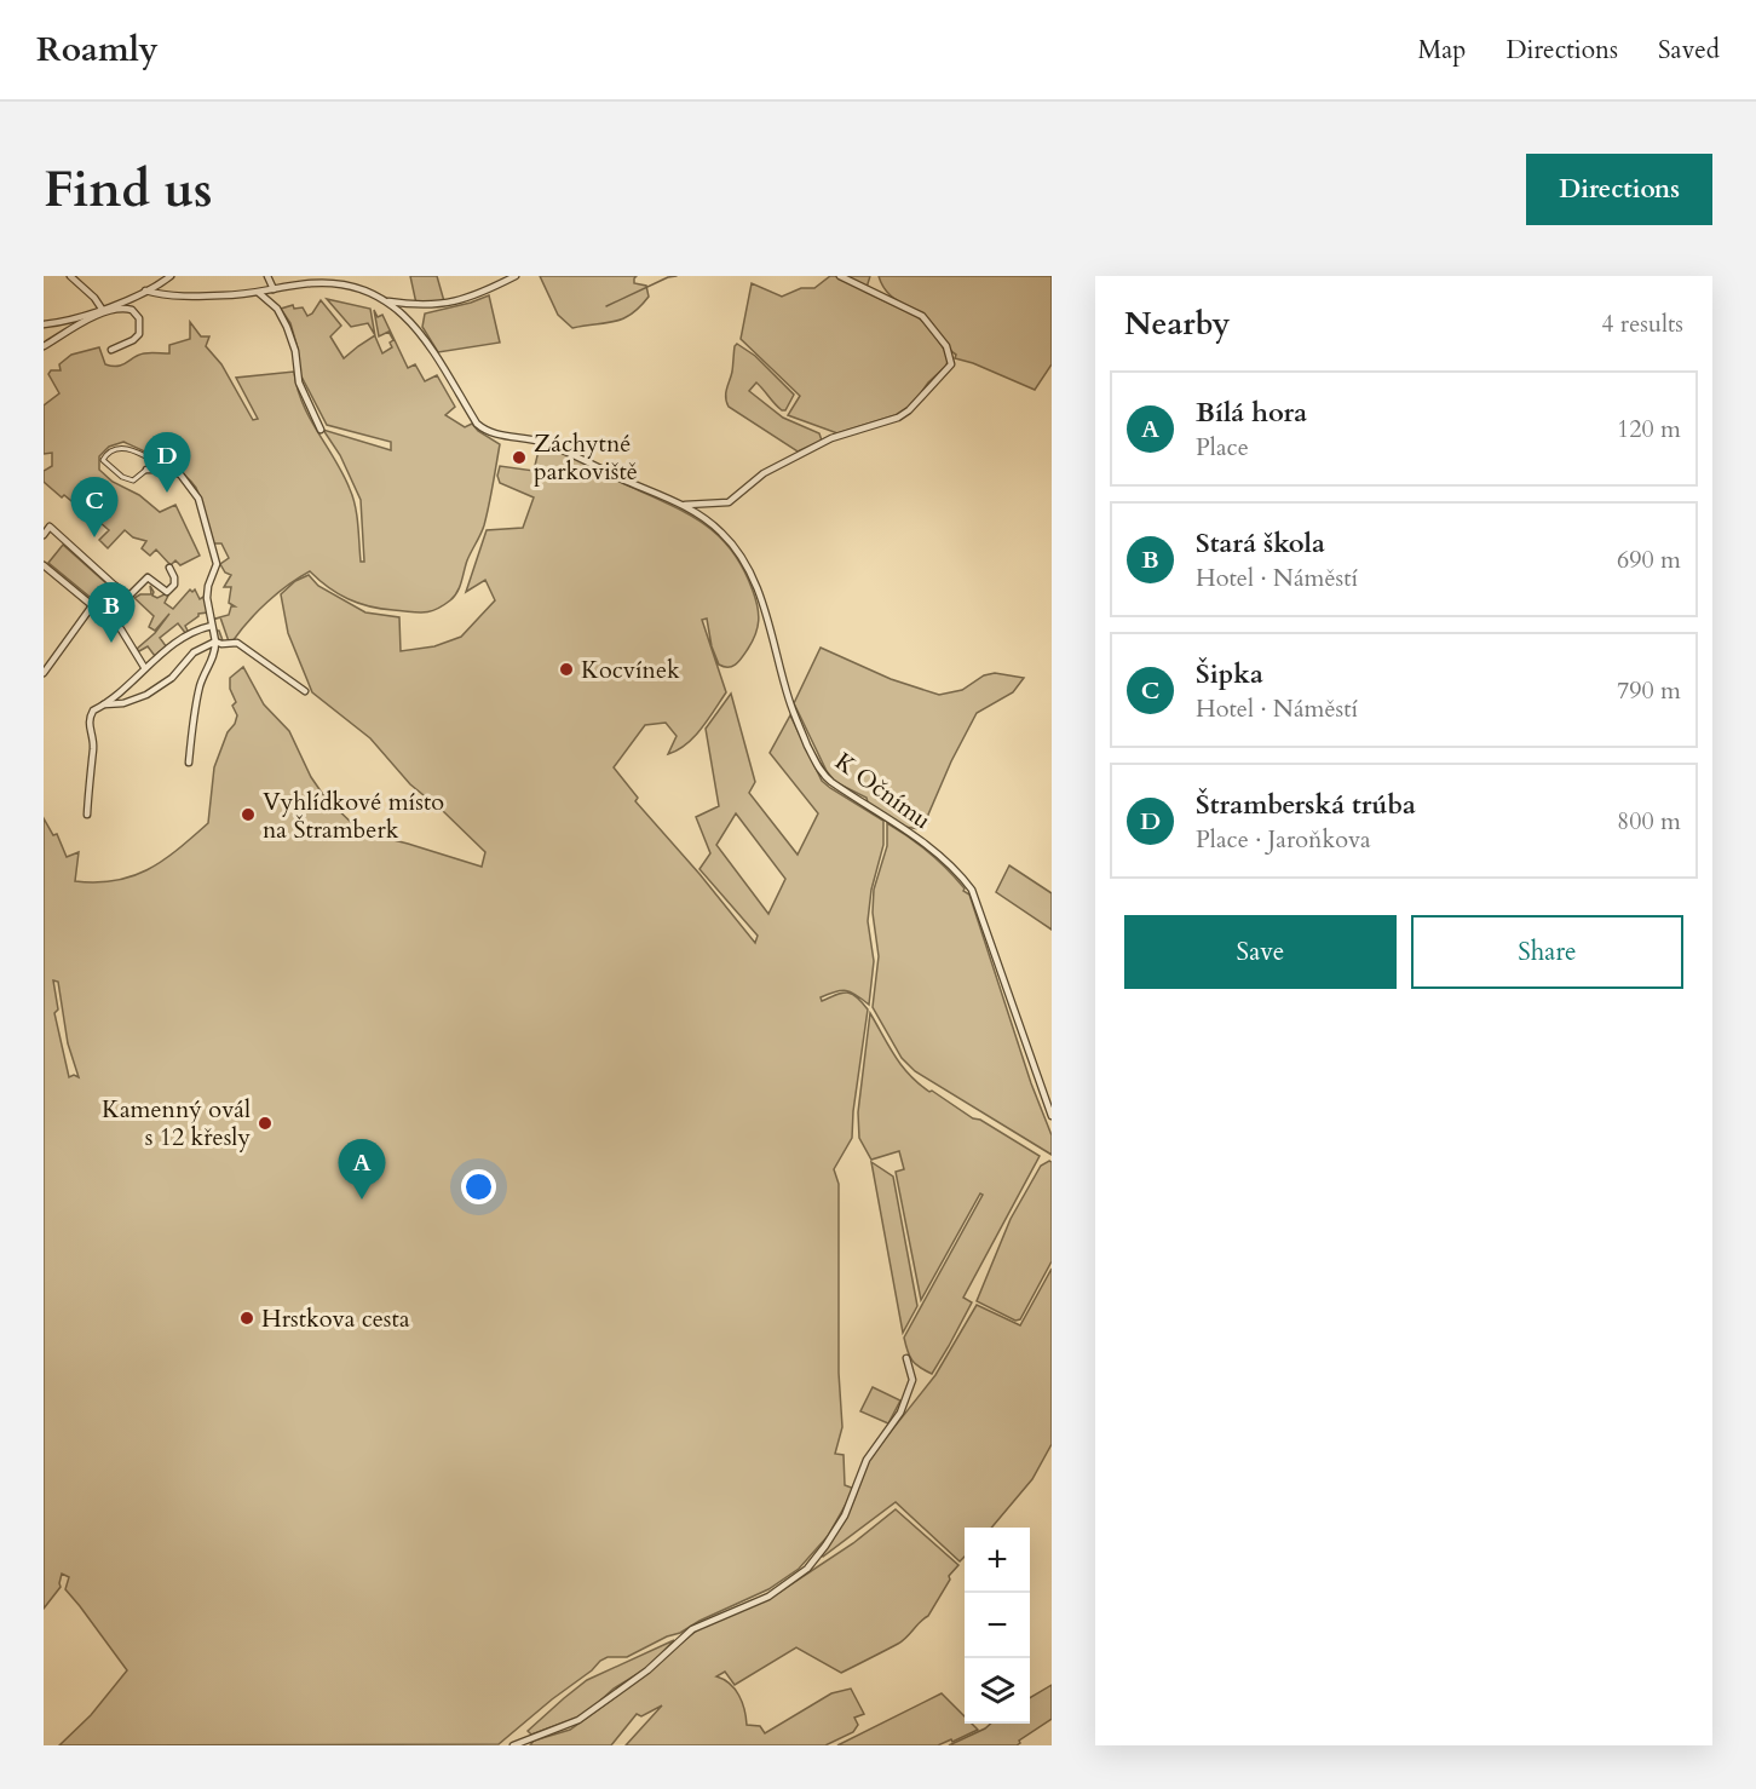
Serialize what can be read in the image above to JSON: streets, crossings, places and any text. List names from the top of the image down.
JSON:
{
  "streets": {
    "street": ["K Očnímu"]
  },
  "places": [
    "Záchytné parkoviště",
    "Kocvínek",
    "Vyhlídkové místo na Štramberk",
    "Kamenný ovál s 12 křesly",
    "Hrstkova cesta"
  ],
  "page": {
    "header": "Roamly",
    "nav": ["Map", "Directions", "Saved"],
    "buttons": [
      "Directions",
      ["Save", "Share"]
    ],
    "title": "Find us",
    "heading": ["Nearby", "4 results"],
    "list": [
      {
        "mark": "A",
        "name": "Bílá hora",
        "note": "Place",
        "value": "120 m"
      },
      {
        "mark": "B",
        "name": "Stará škola",
        "note": "Hotel · Náměstí",
        "value": "690 m"
      },
      {
        "mark": "C",
        "name": "Šipka",
        "note": "Hotel · Náměstí",
        "value": "790 m"
      },
      {
        "mark": "D",
        "name": "Štramberská trúba",
        "note": "Place · Jaroňkova",
        "value": "800 m"
      }
    ],
    "pins": [
      "D",
      "C",
      "B",
      "A"
    ],
    "map_buttons": ["+", "−"]
  }
}
